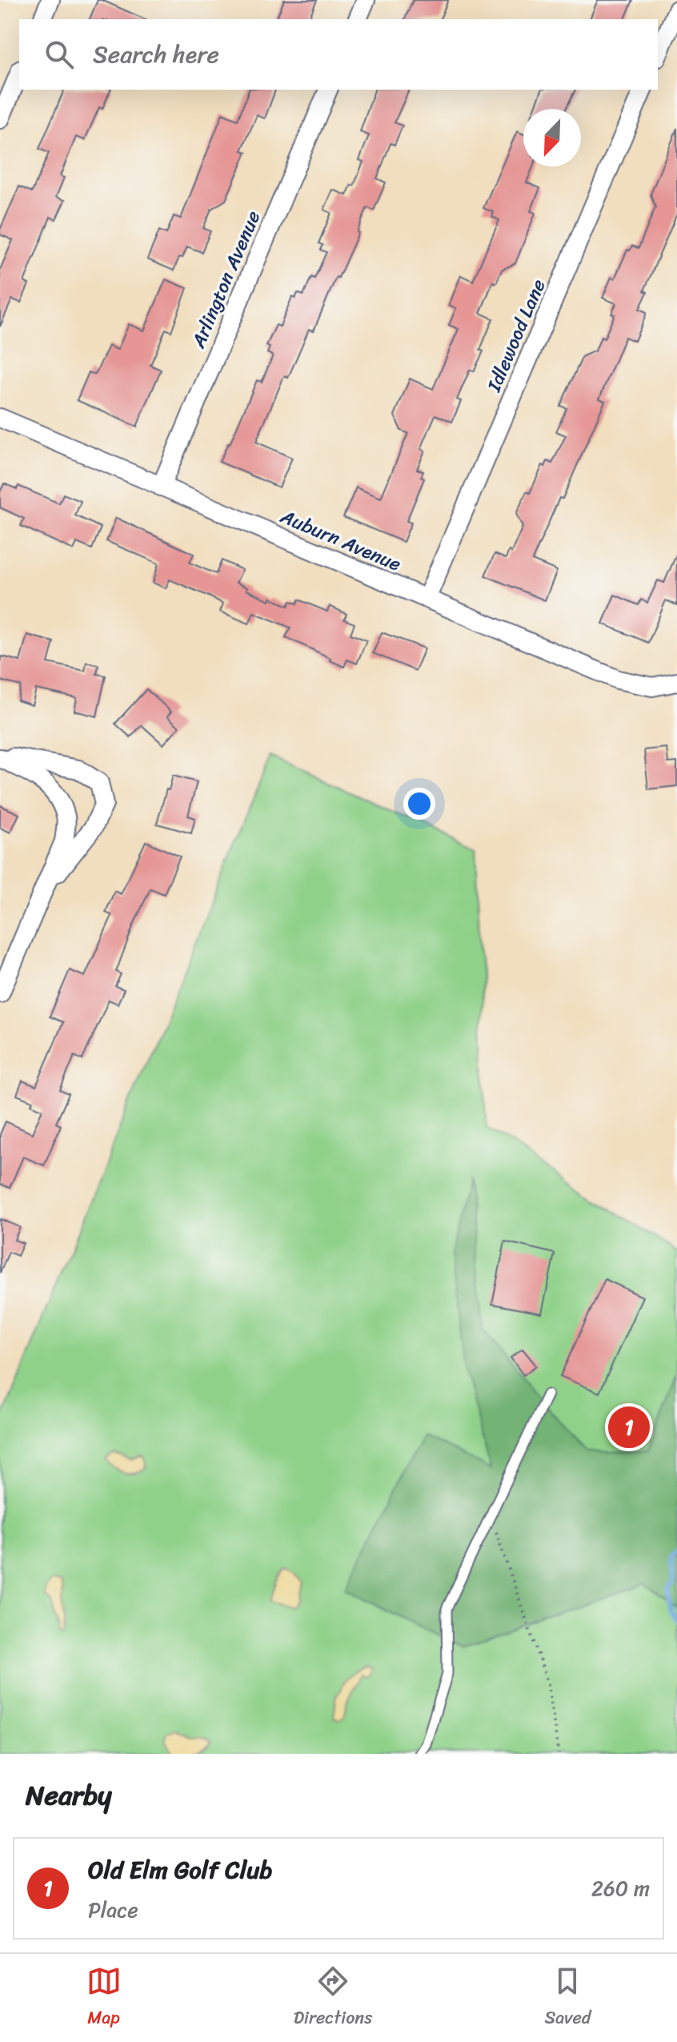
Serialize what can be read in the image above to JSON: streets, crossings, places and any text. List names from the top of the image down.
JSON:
{
  "streets": {
    "street": ["Arlington Avenue", "Idlewood Lane", "Auburn Avenue"]
  },
  "crossings": [
    ["Arlington Avenue", "Auburn Avenue"],
    ["Idlewood Lane", "Auburn Avenue"]
  ],
  "north": "bottom left",
  "page": {
    "search": "Search here",
    "pins": "1",
    "heading": "Nearby",
    "list": [
      {
        "mark": "1",
        "name": "Old Elm Golf Club",
        "note": "Place",
        "value": "260 m"
      }
    ],
    "nav": ["Map", "Directions", "Saved"]
  }
}
